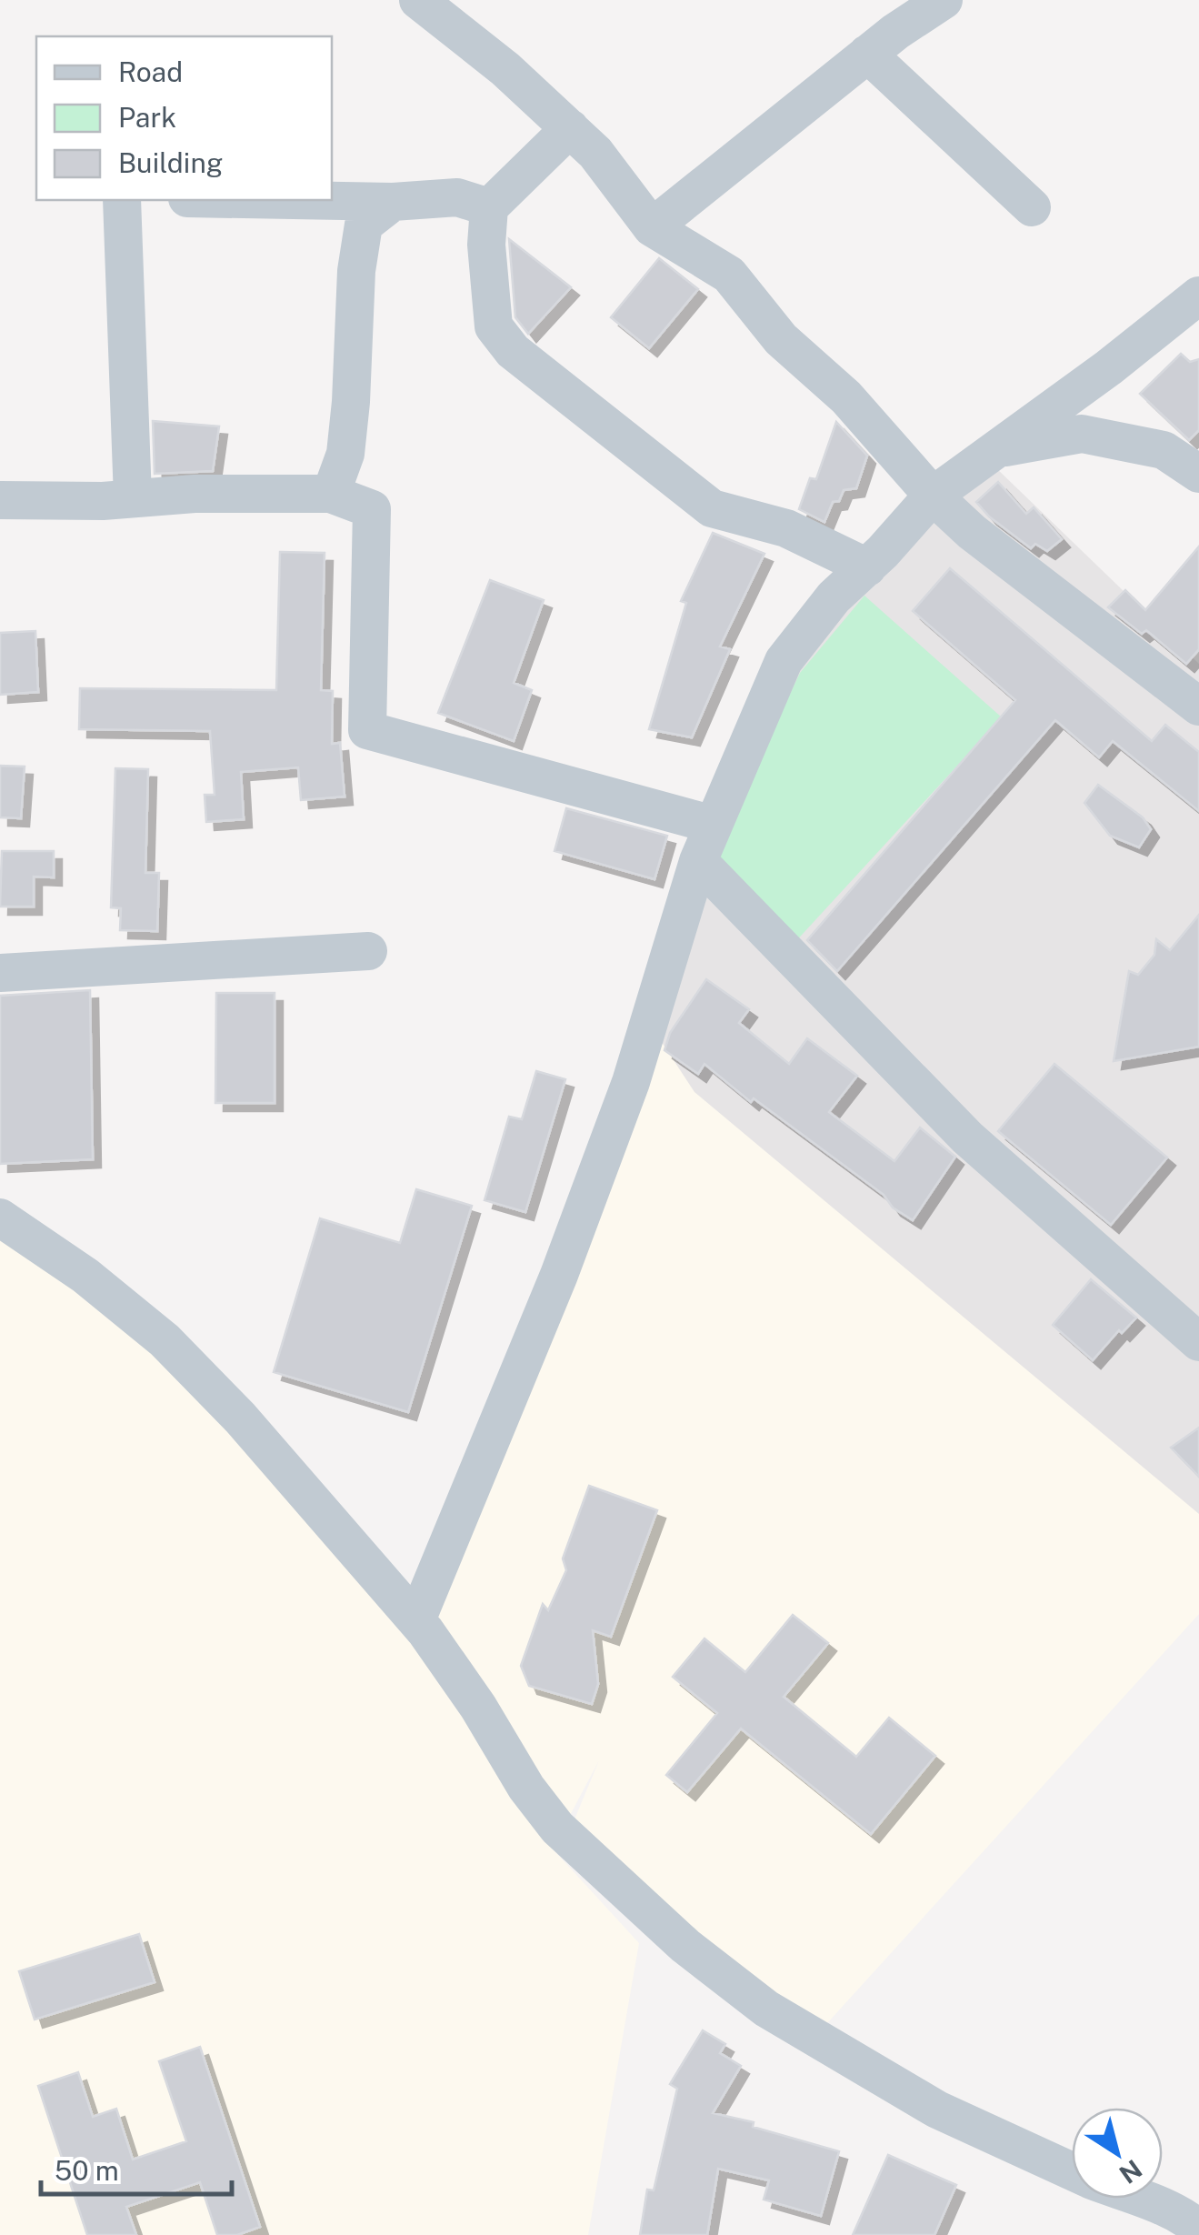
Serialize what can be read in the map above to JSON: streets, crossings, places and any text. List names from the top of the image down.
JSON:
{
  "legend": ["Road", "Park", "Building"],
  "scale_bar": "50 m",
  "north": "bottom right"
}
